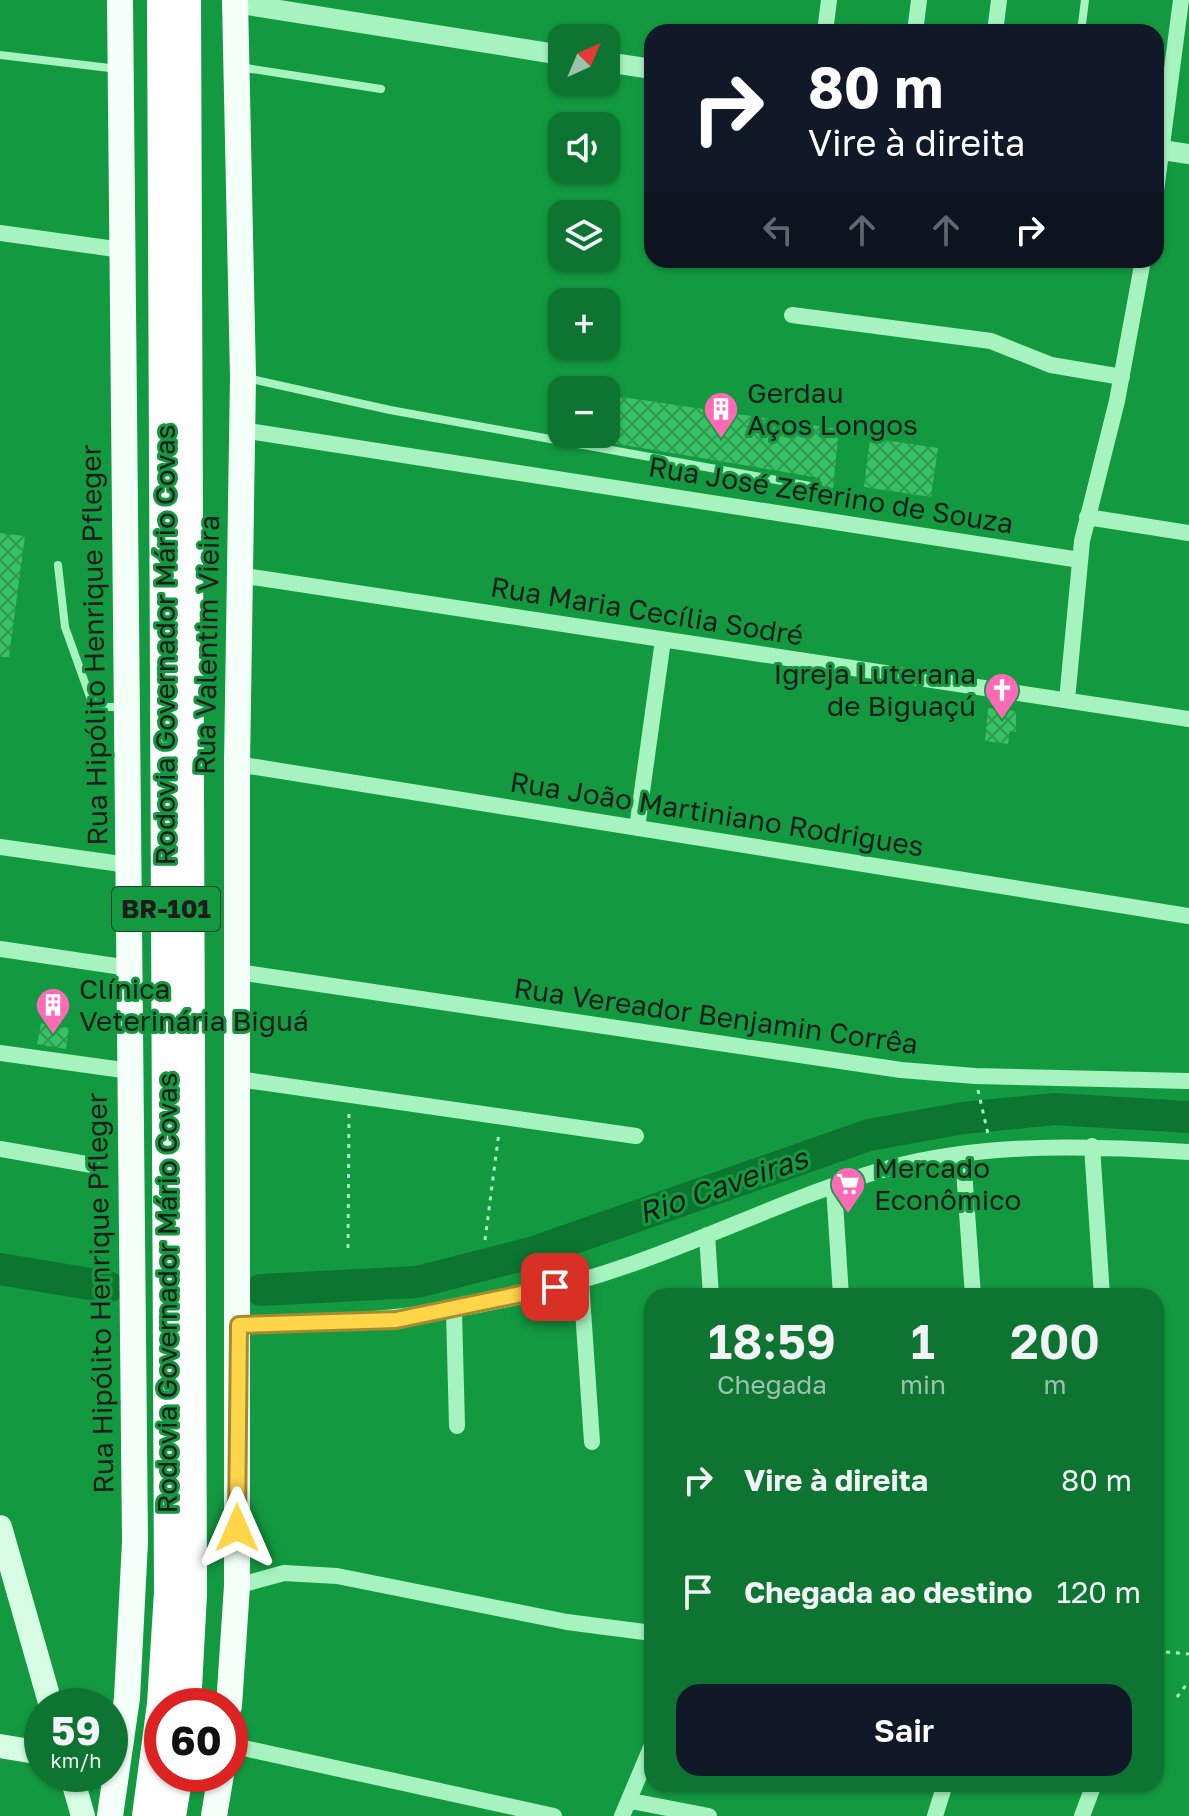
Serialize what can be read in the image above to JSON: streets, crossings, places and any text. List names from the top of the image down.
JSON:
{
  "streets": {
    "highway": ["Rodovia Governador Mário Covas", "BR-101"],
    "main road": ["Rua Hipólito Henrique Pfleger", "Rua Valentim Vieira"],
    "street": [
      "Rua José Zeferino de Souza",
      "Rua Maria Cecília Sodré",
      "Rua João Martiniano Rodrigues",
      "Rua Vereador Benjamin Corrêa"
    ]
  },
  "crossings": [
    ["Rua José Zeferino de Souza", "Rua Valentim Vieira"],
    ["Rua Maria Cecília Sodré", "Rua Valentim Vieira"],
    ["Rua Valentim Vieira", "Rua João Martiniano Rodrigues"],
    ["Rua Valentim Vieira", "Rua Vereador Benjamin Corrêa"]
  ],
  "water": ["Rio Caveiras"],
  "places": {
    "building": ["Gerdau Aços Longos", "Clínica Veterinária Biguá"],
    "church": ["Igreja Luterana de Biguaçú"],
    "supermarket": ["Mercado Econômico"]
  },
  "north": "top right",
  "page": {
    "map_buttons": ["+", "−"],
    "turn": ["80 m", "Vire à direita"],
    "eta": [
      "18:59",
      "Chegada",
      "1",
      "min",
      "200",
      "m"
    ],
    "list": [
      {
        "name": "Vire à direita",
        "value": "80 m"
      },
      {
        "name": "Chegada ao destino",
        "value": "120 m"
      }
    ],
    "buttons": "Sair",
    "speed": "59 km/h",
    "limit": "60"
  }
}
